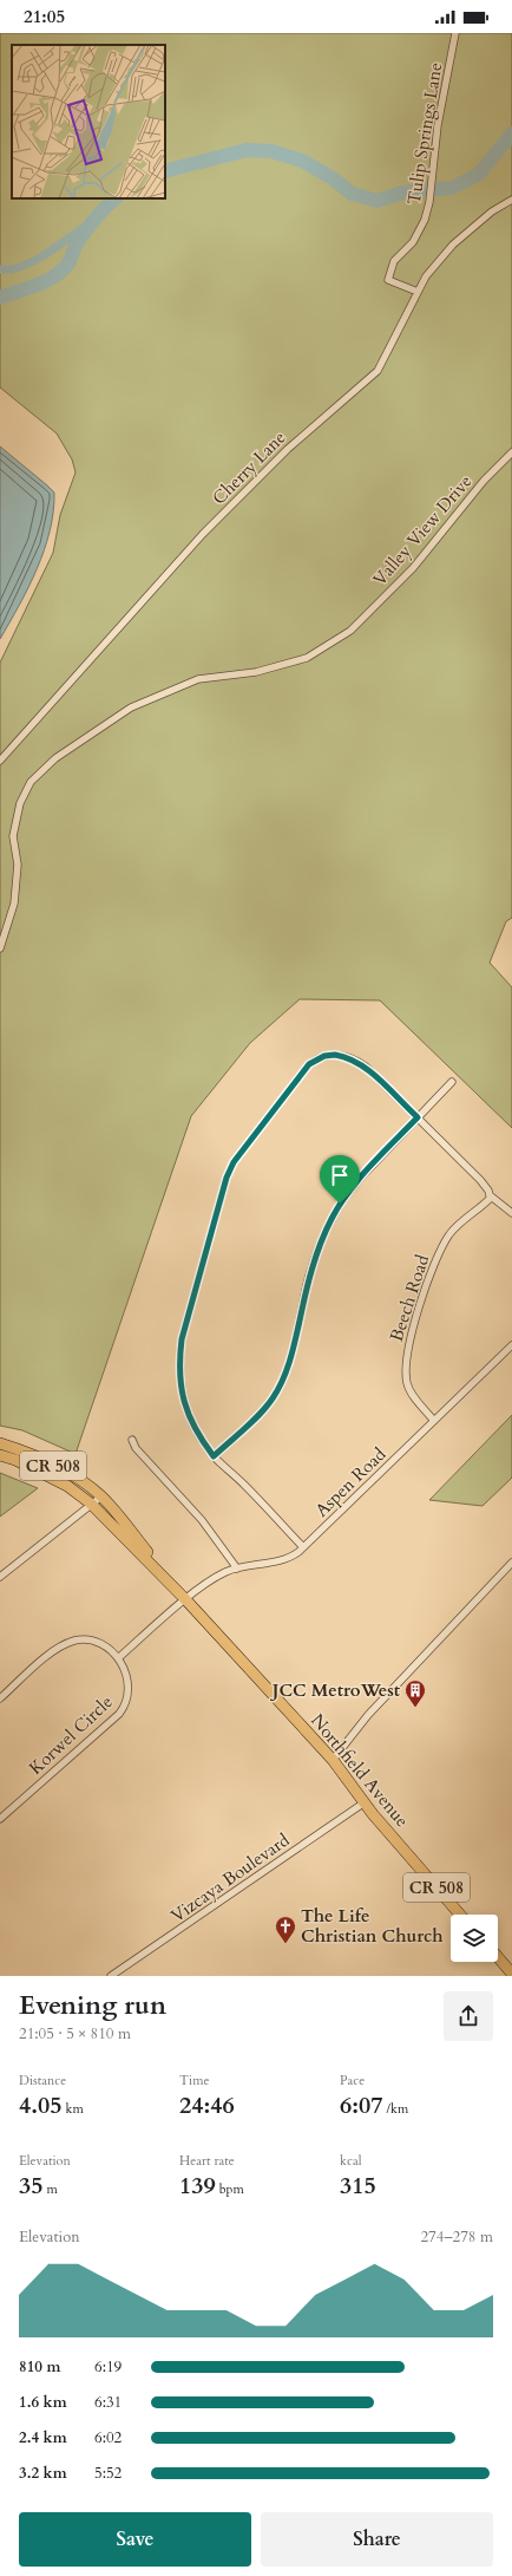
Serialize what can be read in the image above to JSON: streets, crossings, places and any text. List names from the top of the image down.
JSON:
{
  "streets": {
    "main road": ["CR 508", "Northfield Avenue"],
    "street": [
      "Tulip Springs Lane",
      "Cherry Lane",
      "Valley View Drive",
      "Beech Road",
      "Aspen Road",
      "Korwel Circle",
      "Vizcaya Boulevard"
    ]
  },
  "crossings": [
    ["Tulip Springs Lane", "Cherry Lane"],
    ["Beech Road", "Aspen Road"],
    ["Aspen Road", "Northfield Avenue"],
    ["Northfield Avenue", "Vizcaya Boulevard"]
  ],
  "places": {
    "building": ["JCC MetroWest"],
    "church": ["The Life Christian Church"]
  },
  "page": {
    "status": "21:05",
    "heading": ["Evening run", "21:05 · 5 × 810 m"],
    "stats": [
      ["Distance", "4.05 km"],
      ["Time", "24:46"],
      ["Pace", "6:07 /km"],
      ["Elevation", "35 m"],
      ["Heart rate", "139 bpm"],
      ["kcal", "315"]
    ],
    "chart": ["Elevation", "274–278 m"],
    "list": [
      {
        "name": "810 m",
        "note": "6:19"
      },
      {
        "name": "1.6 km",
        "note": "6:31"
      },
      {
        "name": "2.4 km",
        "note": "6:02"
      },
      {
        "name": "3.2 km",
        "note": "5:52"
      }
    ],
    "buttons": ["Save", "Share"]
  }
}
